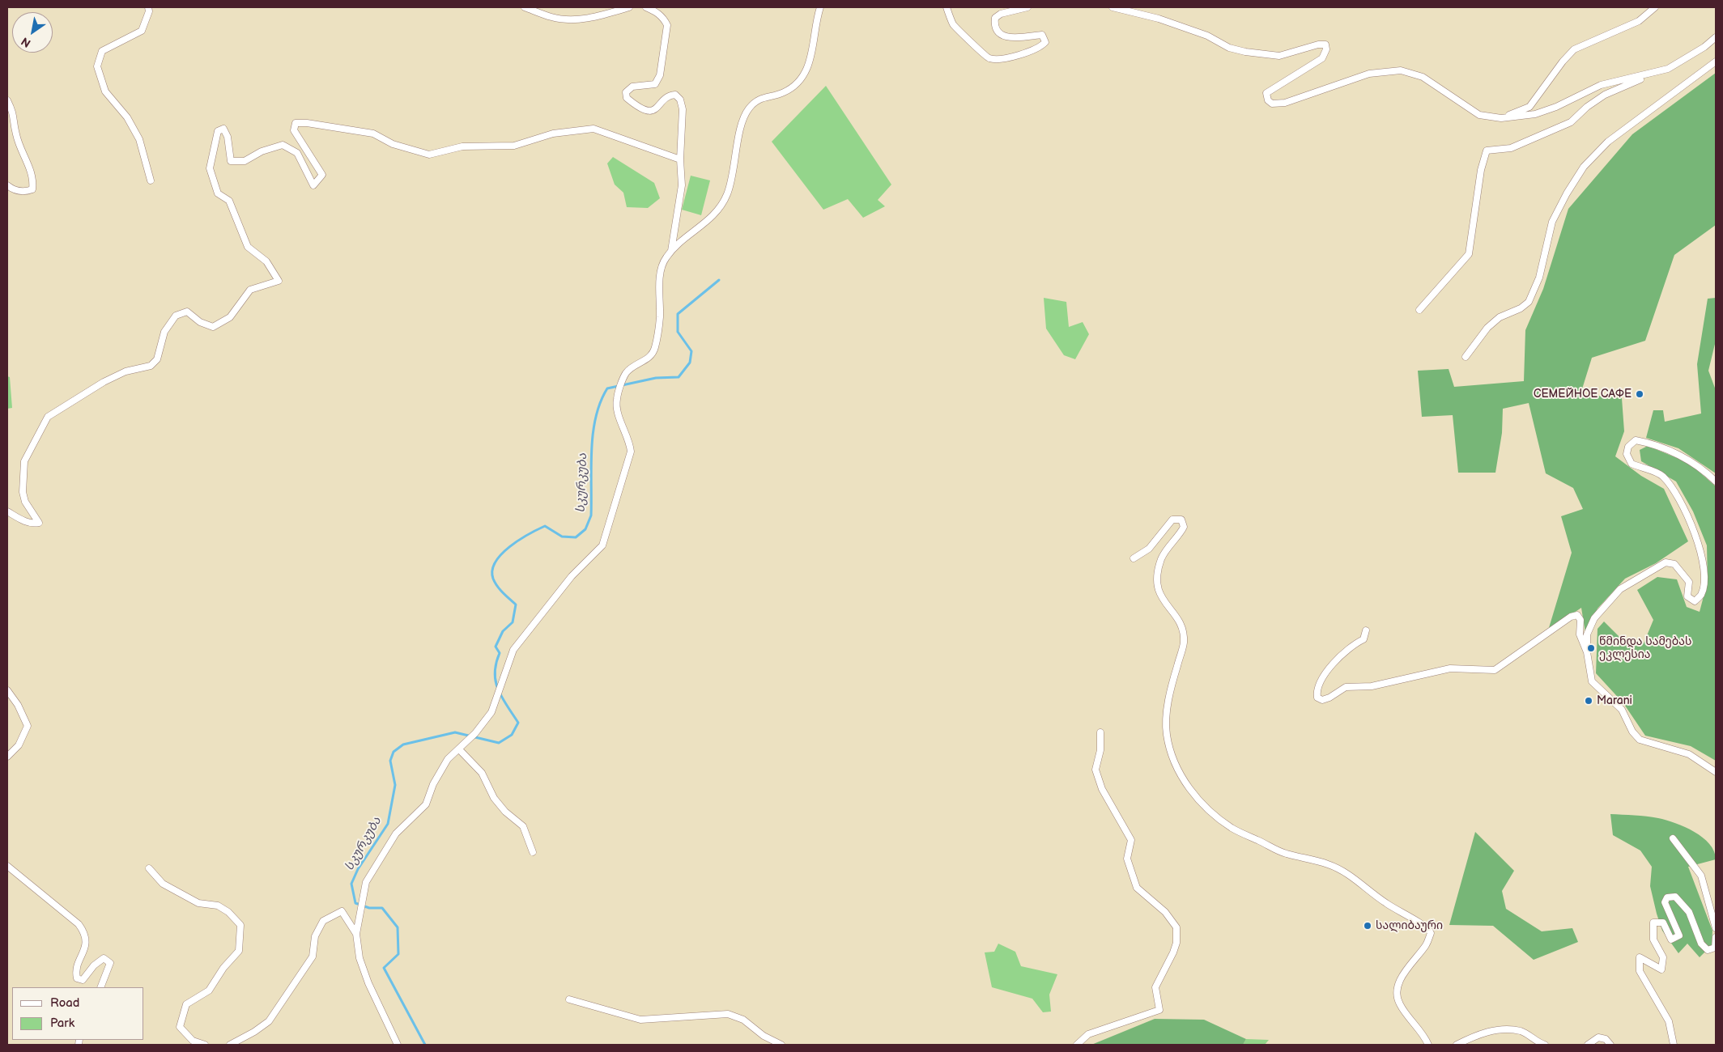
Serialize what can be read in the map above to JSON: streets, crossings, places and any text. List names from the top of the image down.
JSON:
{
  "water": ["სკურკუბა"],
  "places": [
    "СЕМЕЙНОЕ САФЕ",
    "წმინდა სამებას ეკლესია",
    "Marani",
    "სალიბაური"
  ],
  "legend": ["Road", "Park"],
  "north": "bottom left"
}
